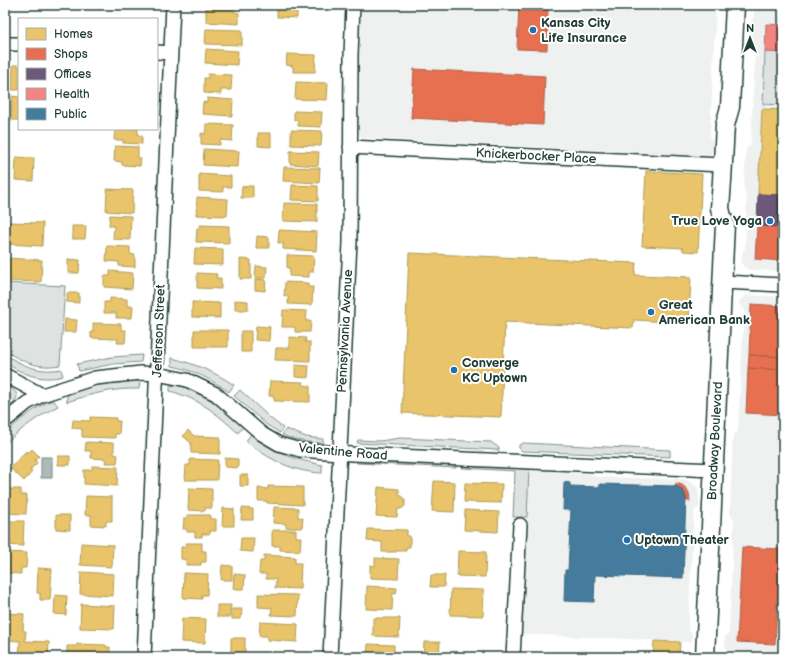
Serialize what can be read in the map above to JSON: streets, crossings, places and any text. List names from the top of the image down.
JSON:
{
  "streets": {
    "main road": ["Broadway Boulevard"],
    "street": [
      "Knickerbocker Place",
      "Jefferson Street",
      "Pennsylvania Avenue",
      "Valentine Road"
    ]
  },
  "crossings": [
    ["Knickerbocker Place", "Pennsylvania Avenue"],
    ["Knickerbocker Place", "Broadway Boulevard"],
    ["Jefferson Street", "Valentine Road"],
    ["Pennsylvania Avenue", "Valentine Road"],
    ["Broadway Boulevard", "Valentine Road"]
  ],
  "places": [
    "Kansas City Life Insurance",
    "True Love Yoga",
    "Great American Bank",
    "Converge KC Uptown",
    "Uptown Theater"
  ],
  "legend": [
    "Homes",
    "Shops",
    "Offices",
    "Health",
    "Public"
  ],
  "north": "top"
}
